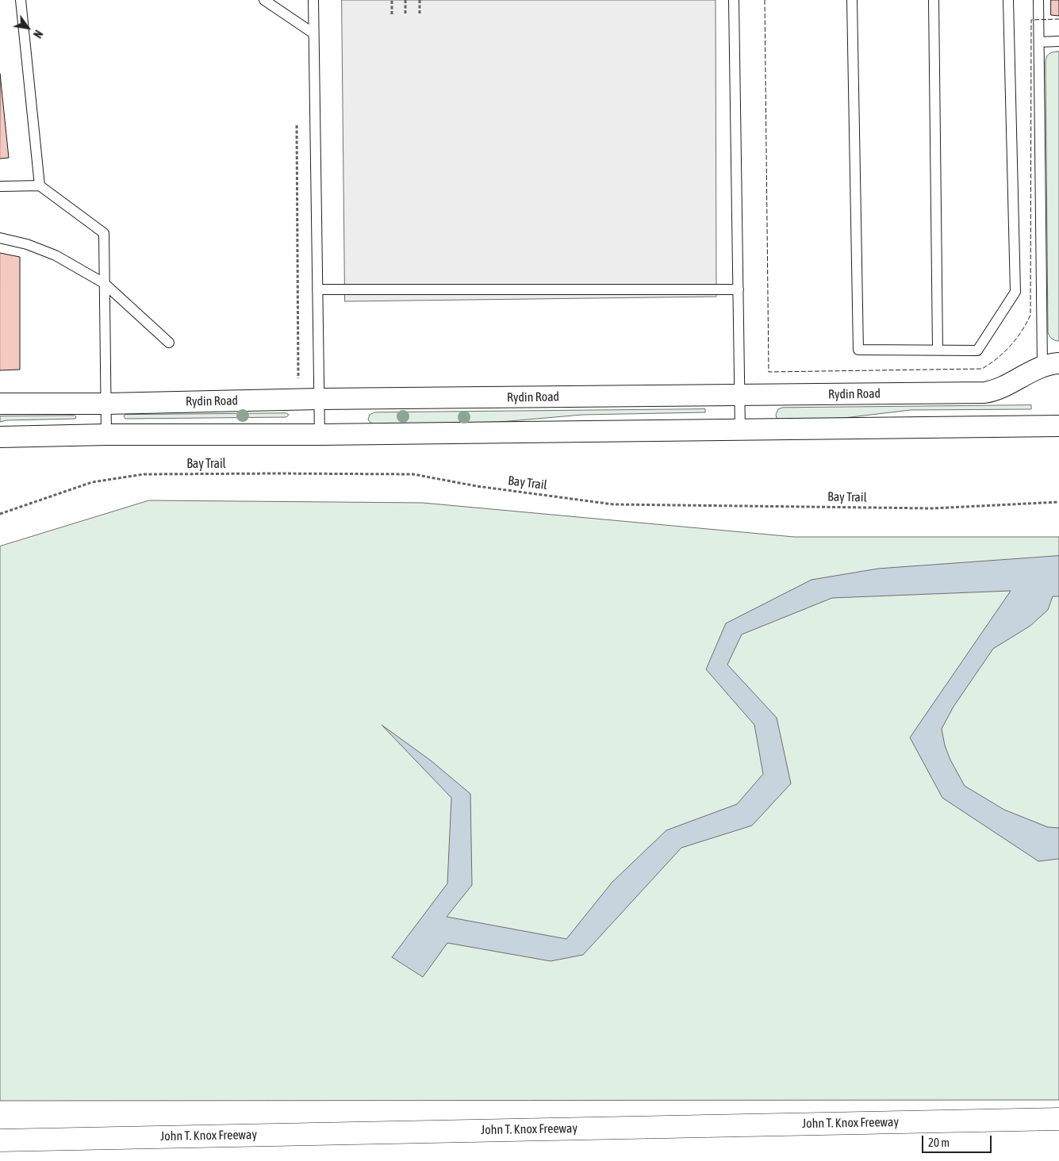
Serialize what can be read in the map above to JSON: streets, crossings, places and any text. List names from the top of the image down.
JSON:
{
  "streets": {
    "highway": ["John T. Knox Freeway"],
    "street": ["Rydin Road"],
    "path": ["Bay Trail"]
  },
  "scale_bar": "20 m",
  "north": "bottom right"
}
